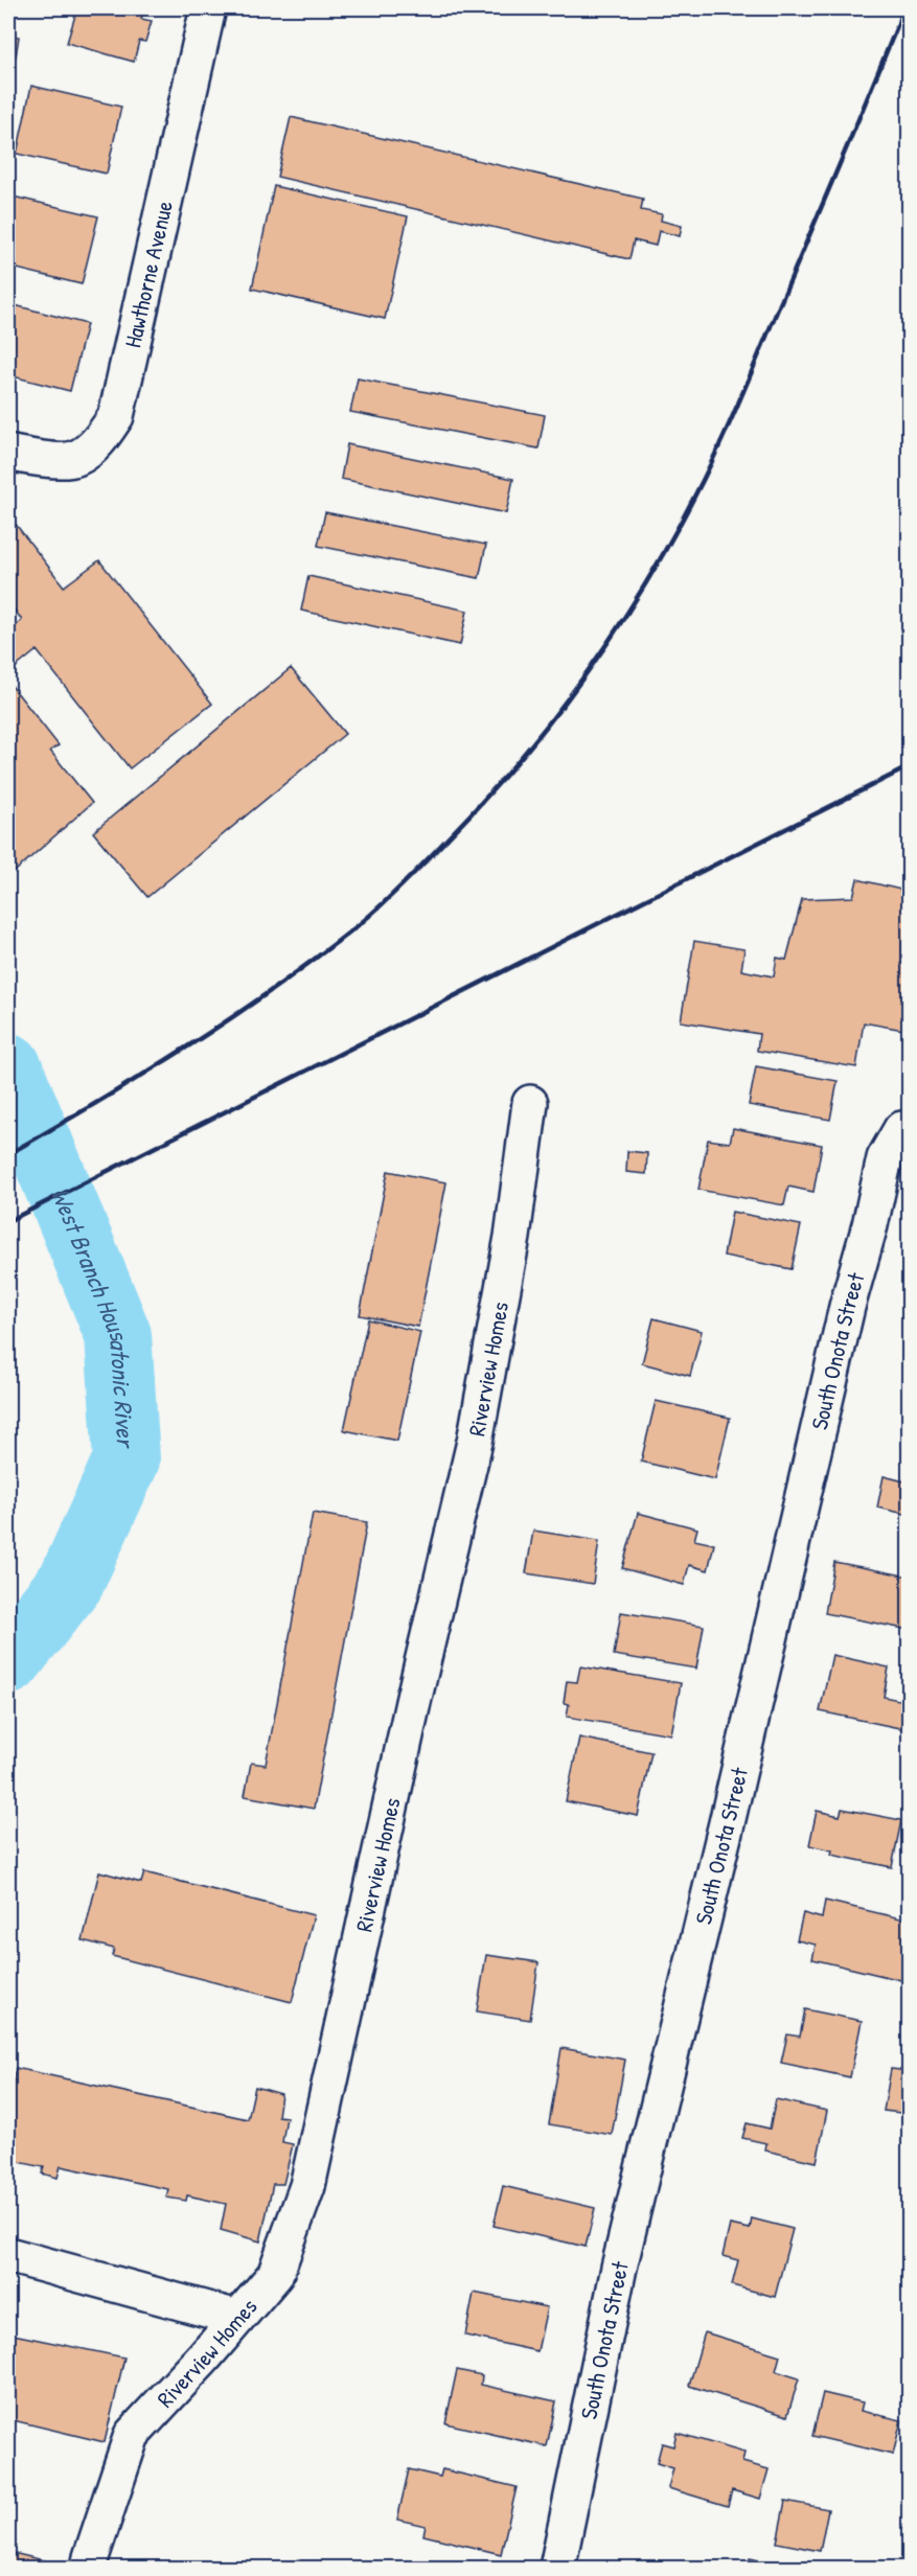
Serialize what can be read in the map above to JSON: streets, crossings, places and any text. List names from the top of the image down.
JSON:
{
  "streets": {
    "street": ["Hawthorne Avenue", "South Onota Street", "Riverview Homes"]
  },
  "water": ["West Branch Housatonic River"]
}
